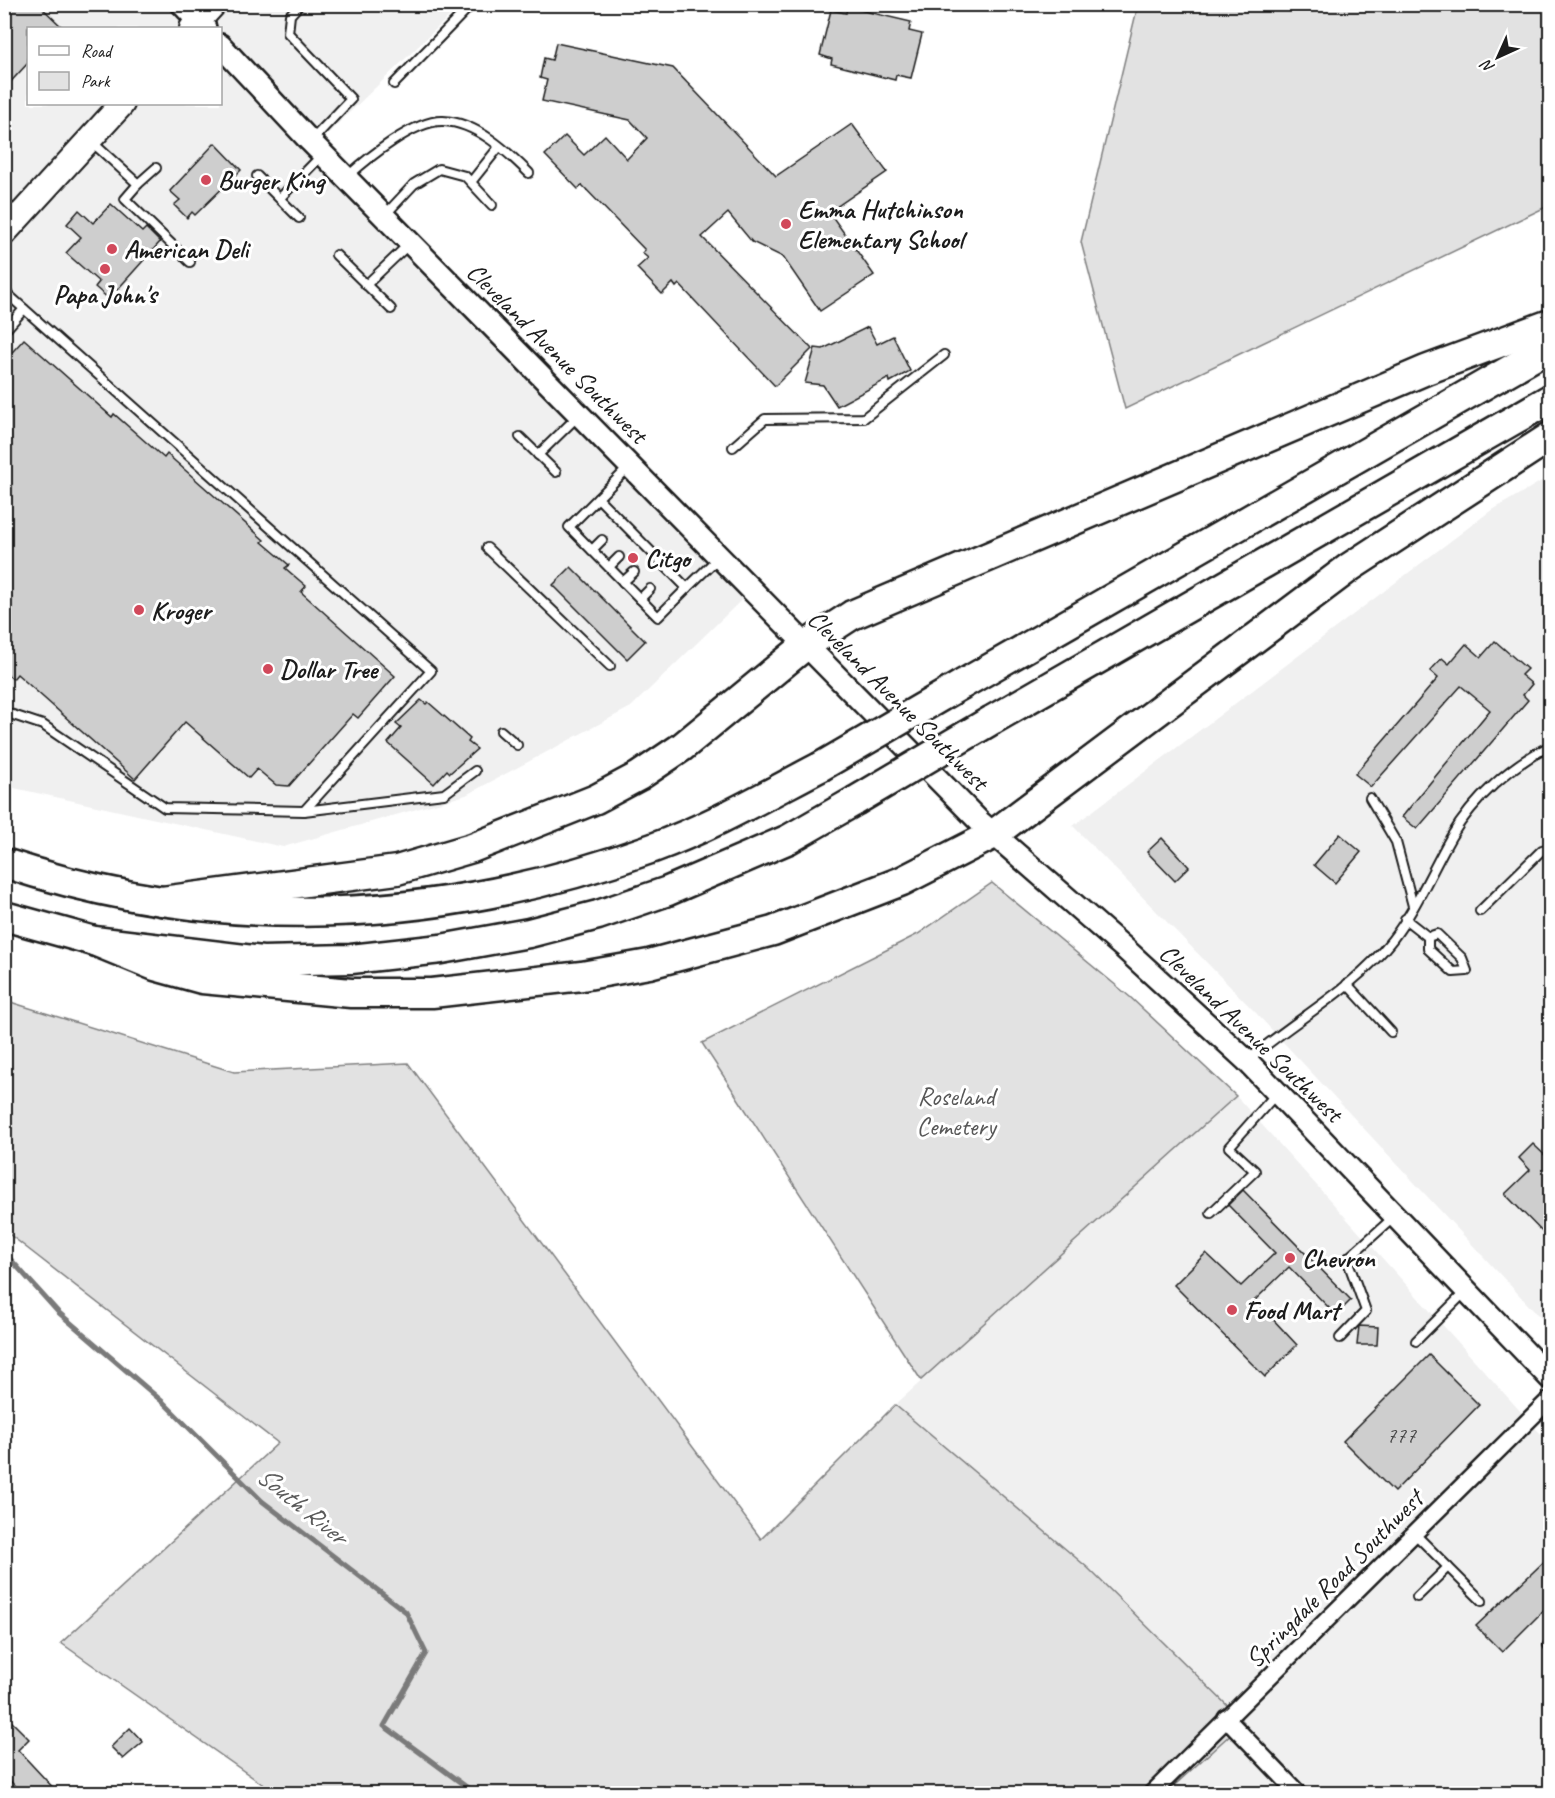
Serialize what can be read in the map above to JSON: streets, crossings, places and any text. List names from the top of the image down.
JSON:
{
  "streets": {
    "main road": ["Cleveland Avenue Southwest"],
    "street": ["Springdale Road Southwest"]
  },
  "water": ["South River"],
  "parks": ["Roseland Cemetery"],
  "places": [
    "Burger King",
    "Emma Hutchinson Elementary School",
    "American Deli",
    "Papa John's",
    "Citgo",
    "Kroger",
    "Dollar Tree",
    "Chevron",
    "Food Mart"
  ],
  "house_numbers": ["777"],
  "legend": ["Road", "Park"],
  "north": "bottom left"
}
